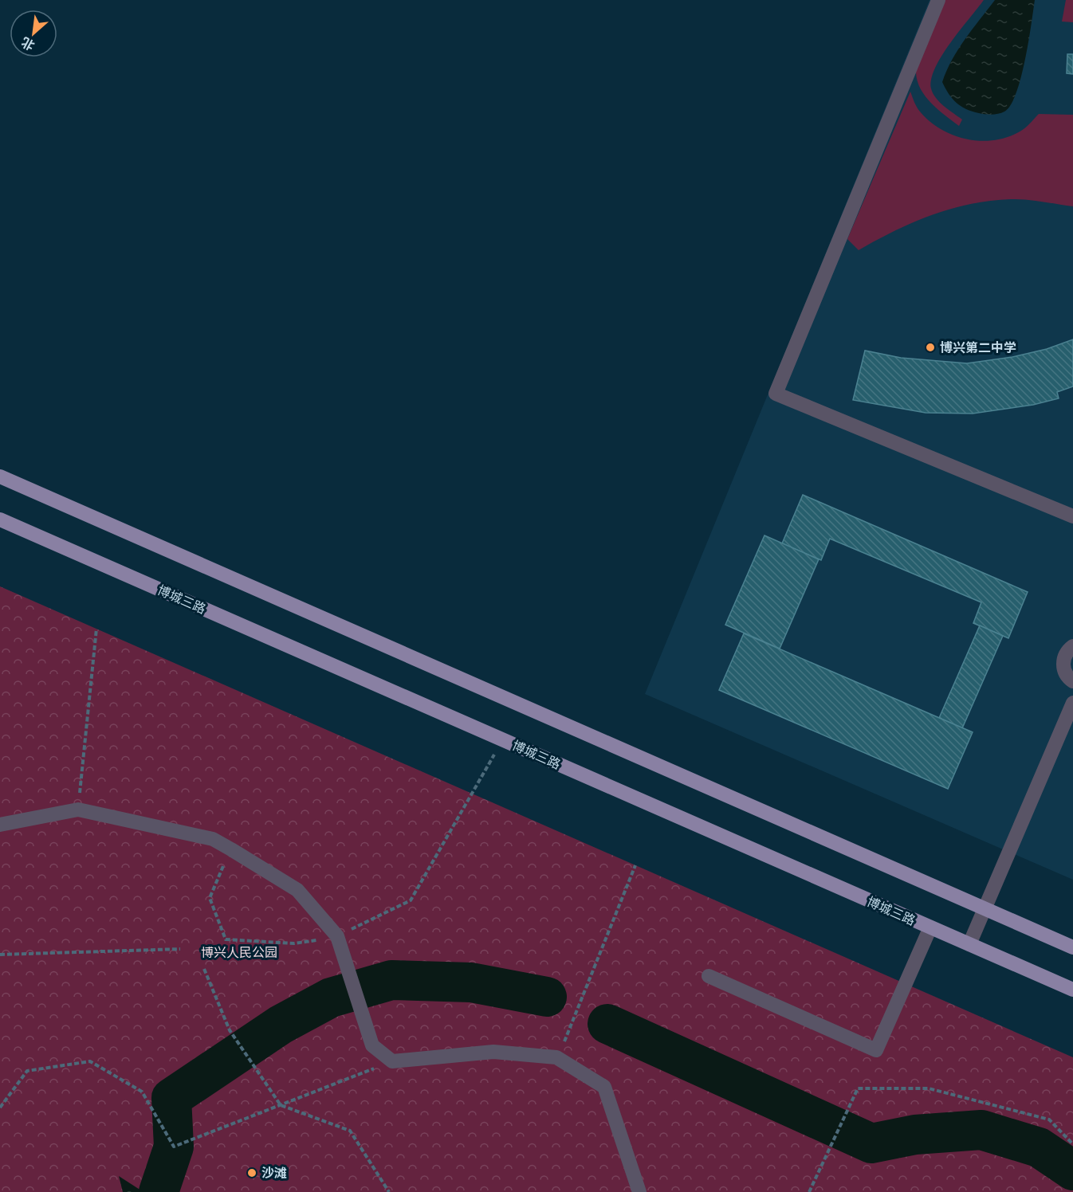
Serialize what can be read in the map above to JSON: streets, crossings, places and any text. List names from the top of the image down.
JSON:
{
  "streets": {
    "main road": ["博城三路"]
  },
  "parks": ["博兴人民公园"],
  "places": ["博兴第二中学", "沙滩"],
  "north": "bottom left"
}
